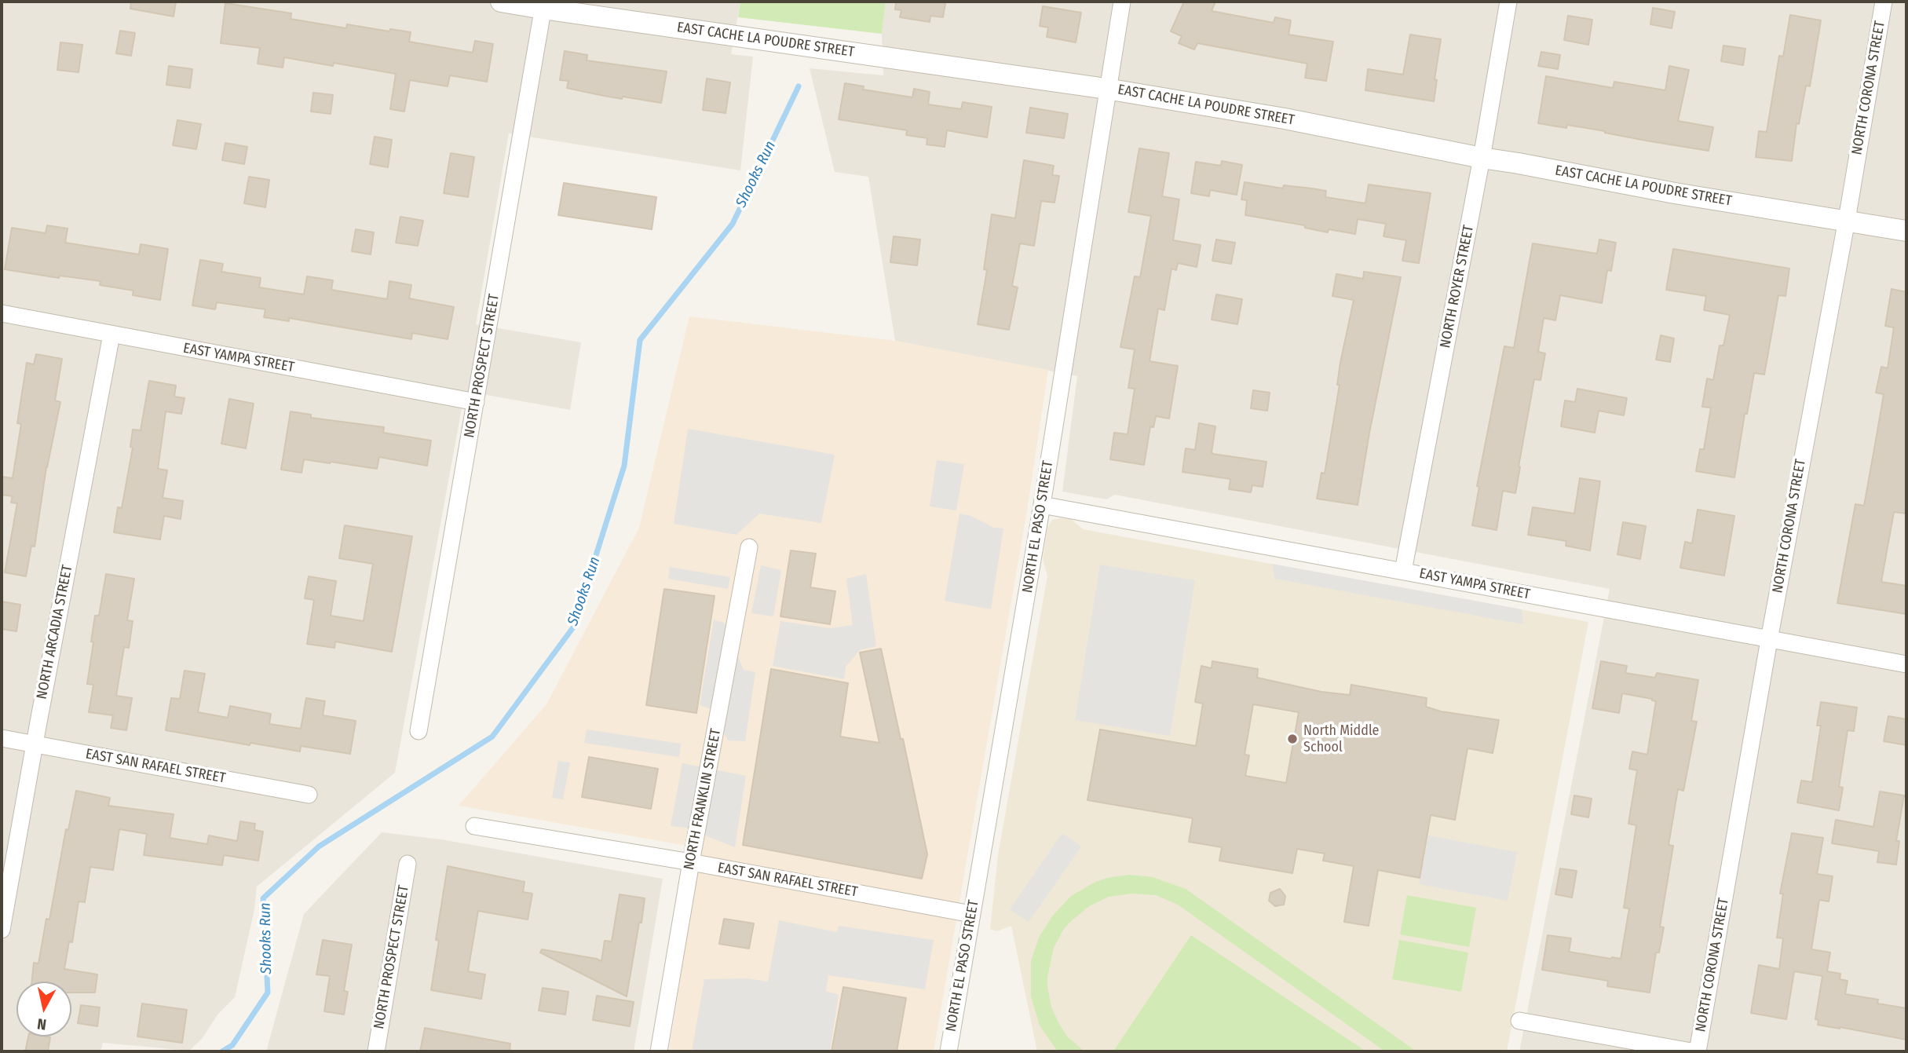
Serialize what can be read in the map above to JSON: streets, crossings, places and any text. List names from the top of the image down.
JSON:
{
  "streets": {
    "street": [
      "EAST CACHE LA POUDRE STREET",
      "NORTH CORONA STREET",
      "NORTH ROYER STREET",
      "EAST YAMPA STREET",
      "NORTH PROSPECT STREET",
      "NORTH EL PASO STREET",
      "NORTH ARCADIA STREET",
      "EAST SAN RAFAEL STREET",
      "NORTH FRANKLIN STREET"
    ]
  },
  "crossings": [
    ["EAST CACHE LA POUDRE STREET", "NORTH CORONA STREET"],
    ["EAST CACHE LA POUDRE STREET", "NORTH ROYER STREET"],
    ["EAST CACHE LA POUDRE STREET", "NORTH PROSPECT STREET"],
    ["EAST CACHE LA POUDRE STREET", "NORTH EL PASO STREET"],
    ["NORTH CORONA STREET", "EAST YAMPA STREET"],
    ["NORTH ROYER STREET", "EAST YAMPA STREET"],
    ["EAST YAMPA STREET", "NORTH PROSPECT STREET"],
    ["EAST YAMPA STREET", "NORTH EL PASO STREET"],
    ["EAST YAMPA STREET", "NORTH ARCADIA STREET"],
    ["NORTH EL PASO STREET", "EAST SAN RAFAEL STREET"],
    ["NORTH ARCADIA STREET", "EAST SAN RAFAEL STREET"],
    ["EAST SAN RAFAEL STREET", "NORTH FRANKLIN STREET"]
  ],
  "water": ["Shooks Run"],
  "places": ["North Middle School"],
  "north": "bottom"
}
